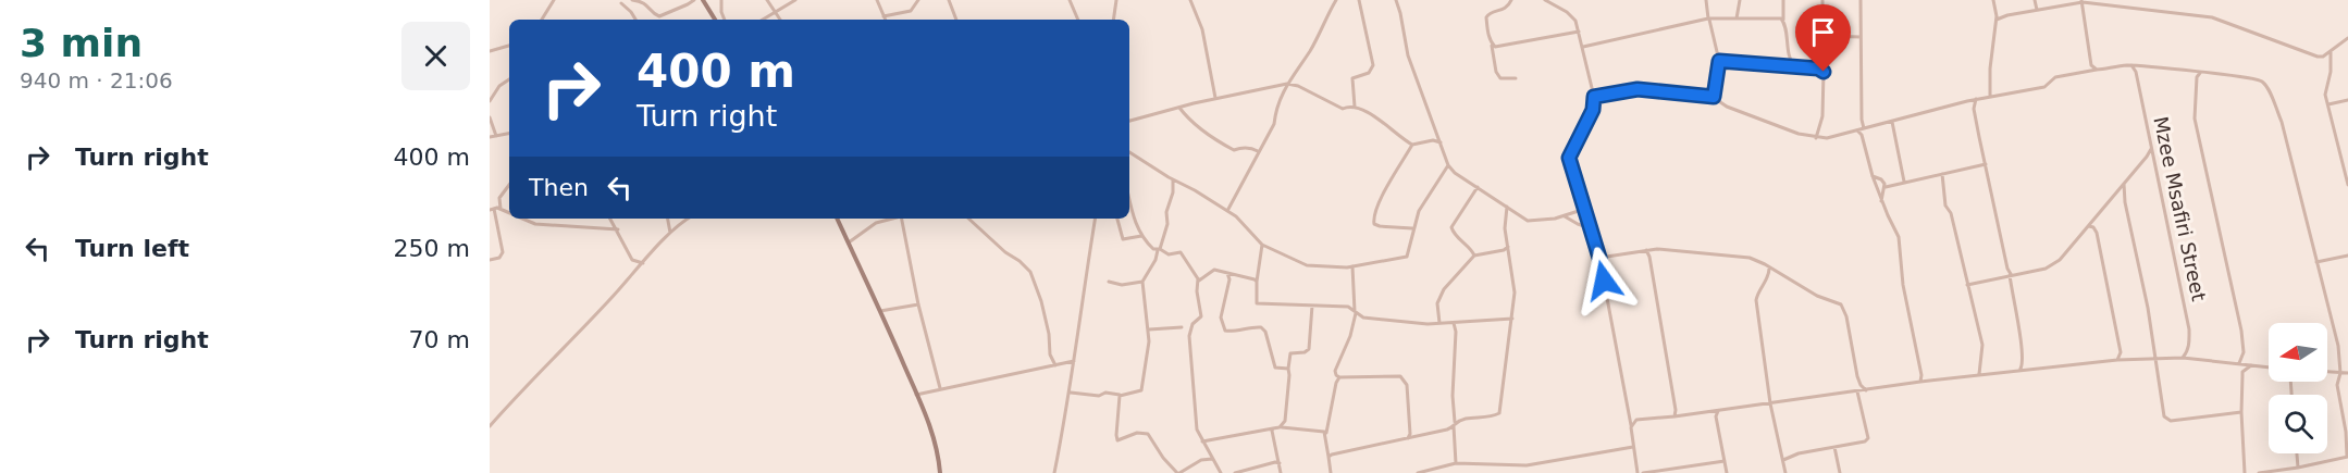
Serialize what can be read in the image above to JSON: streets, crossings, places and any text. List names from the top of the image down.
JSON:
{
  "streets": {
    "street": ["Mzee Msafiri Street"]
  },
  "north": "left",
  "page": {
    "heading": ["3 min", "940 m · 21:06"],
    "turn": ["400 m", "Turn right"],
    "list": [
      {
        "name": "Turn right",
        "value": "400 m"
      },
      {
        "name": "Turn left",
        "value": "250 m"
      },
      {
        "name": "Turn right",
        "value": "70 m"
      }
    ],
    "then": "Then"
  }
}
